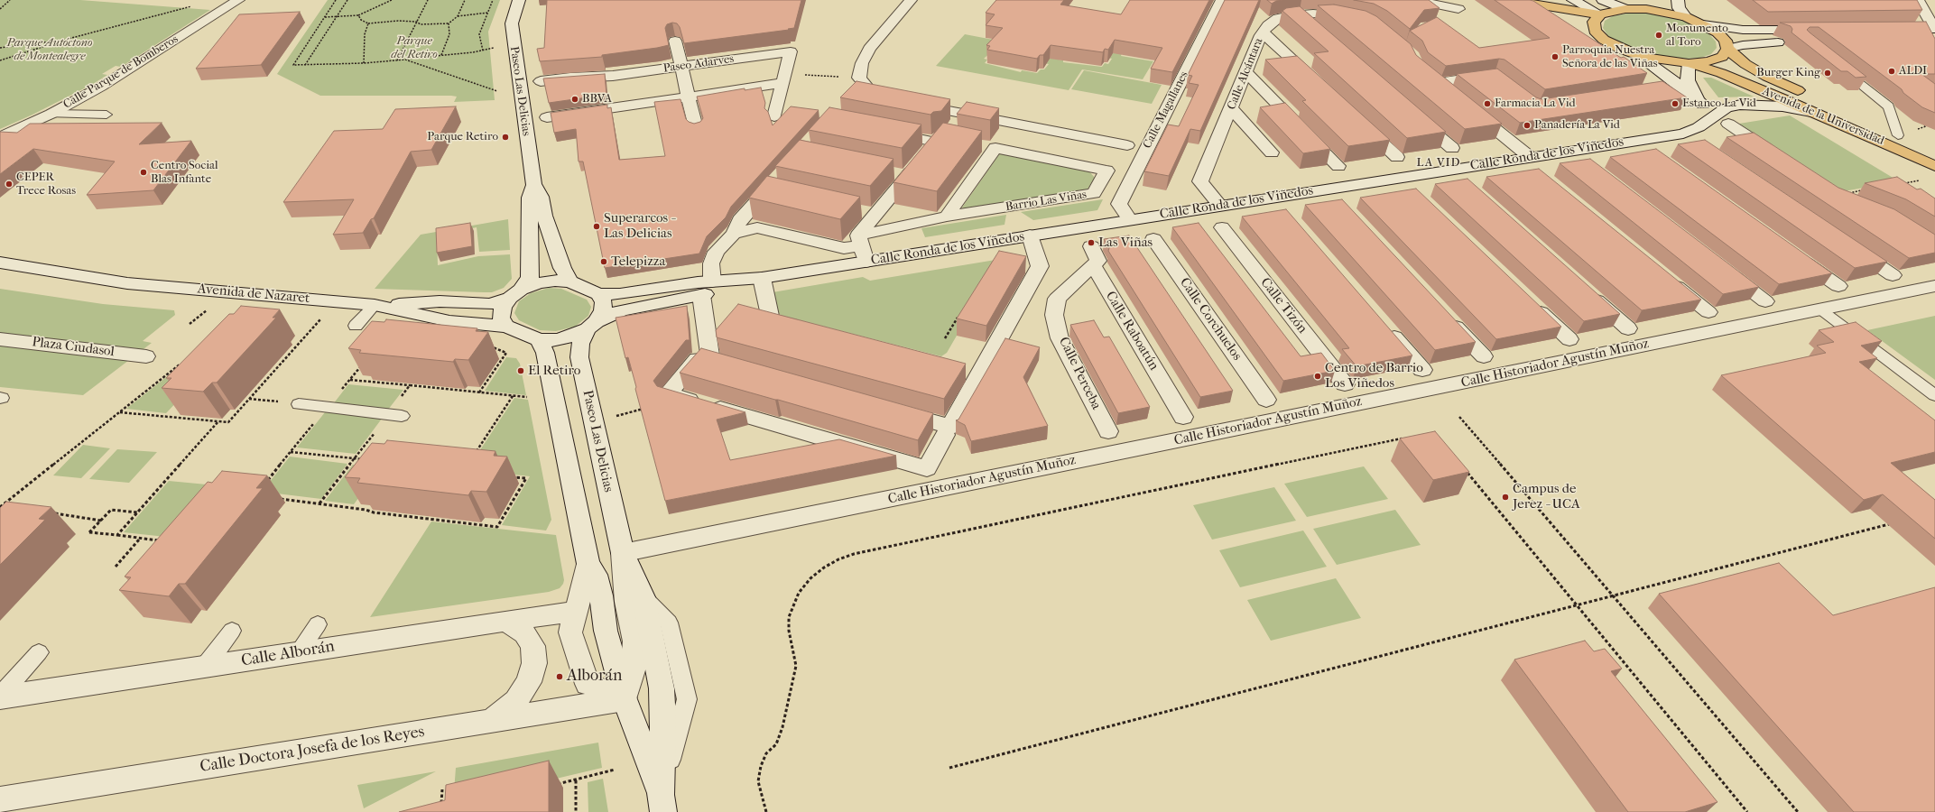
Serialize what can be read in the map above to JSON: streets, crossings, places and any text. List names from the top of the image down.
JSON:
{
  "streets": {
    "main road": ["Avenida de la Universidad"],
    "street": [
      "Paseo Adarves",
      "Calle Parque de Bomberos",
      "Calle Alcántara",
      "Paseo Las Delicias",
      "Calle Magallanes",
      "Calle Ronda de los Viñedos",
      "Barrio Las Viñas",
      "Avenida de Nazaret",
      "Calle Tizón",
      "Calle Corchuelos",
      "Calle Raboatún",
      "Plaza Ciudasol",
      "Calle Historiador Agustín Muñoz",
      "Calle Perceba",
      "Calle Alborán",
      "Calle Doctora Josefa de los Reyes"
    ]
  },
  "crossings": [
    ["Calle Alcántara", "Calle Ronda de los Viñedos"],
    ["Paseo Las Delicias", "Calle Ronda de los Viñedos"],
    ["Paseo Las Delicias", "Avenida de Nazaret"],
    ["Paseo Las Delicias", "Calle Historiador Agustín Muñoz"],
    ["Paseo Las Delicias", "Calle Alborán"],
    ["Paseo Las Delicias", "Calle Doctora Josefa de los Reyes"],
    ["Calle Magallanes", "Calle Ronda de los Viñedos"],
    ["Avenida de la Universidad", "Calle Ronda de los Viñedos"],
    ["Calle Ronda de los Viñedos", "Avenida de Nazaret"],
    ["Calle Raboatún", "Calle Perceba"]
  ],
  "districts": ["LA VID"],
  "parks": ["Parque del Retiro", "Parque Autóctono de Montealegre"],
  "places": [
    "Monumento al Toro",
    "Parroquia Nuestra Señora de las Viñas",
    "ALDI",
    "Burger King",
    "BBVA",
    "Farmacia La Vid",
    "Estanco La Vid",
    "Panadería La Vid",
    "Parque Retiro",
    "Centro Social Blas Infante",
    "CEPER Trece Rosas",
    "Superarcos - Las Delicias",
    "Las Viñas",
    "Telepizza",
    "El Retiro",
    "Centro de Barrio Los Viñedos",
    "Campus de Jerez - UCA",
    "Alborán"
  ]
}
